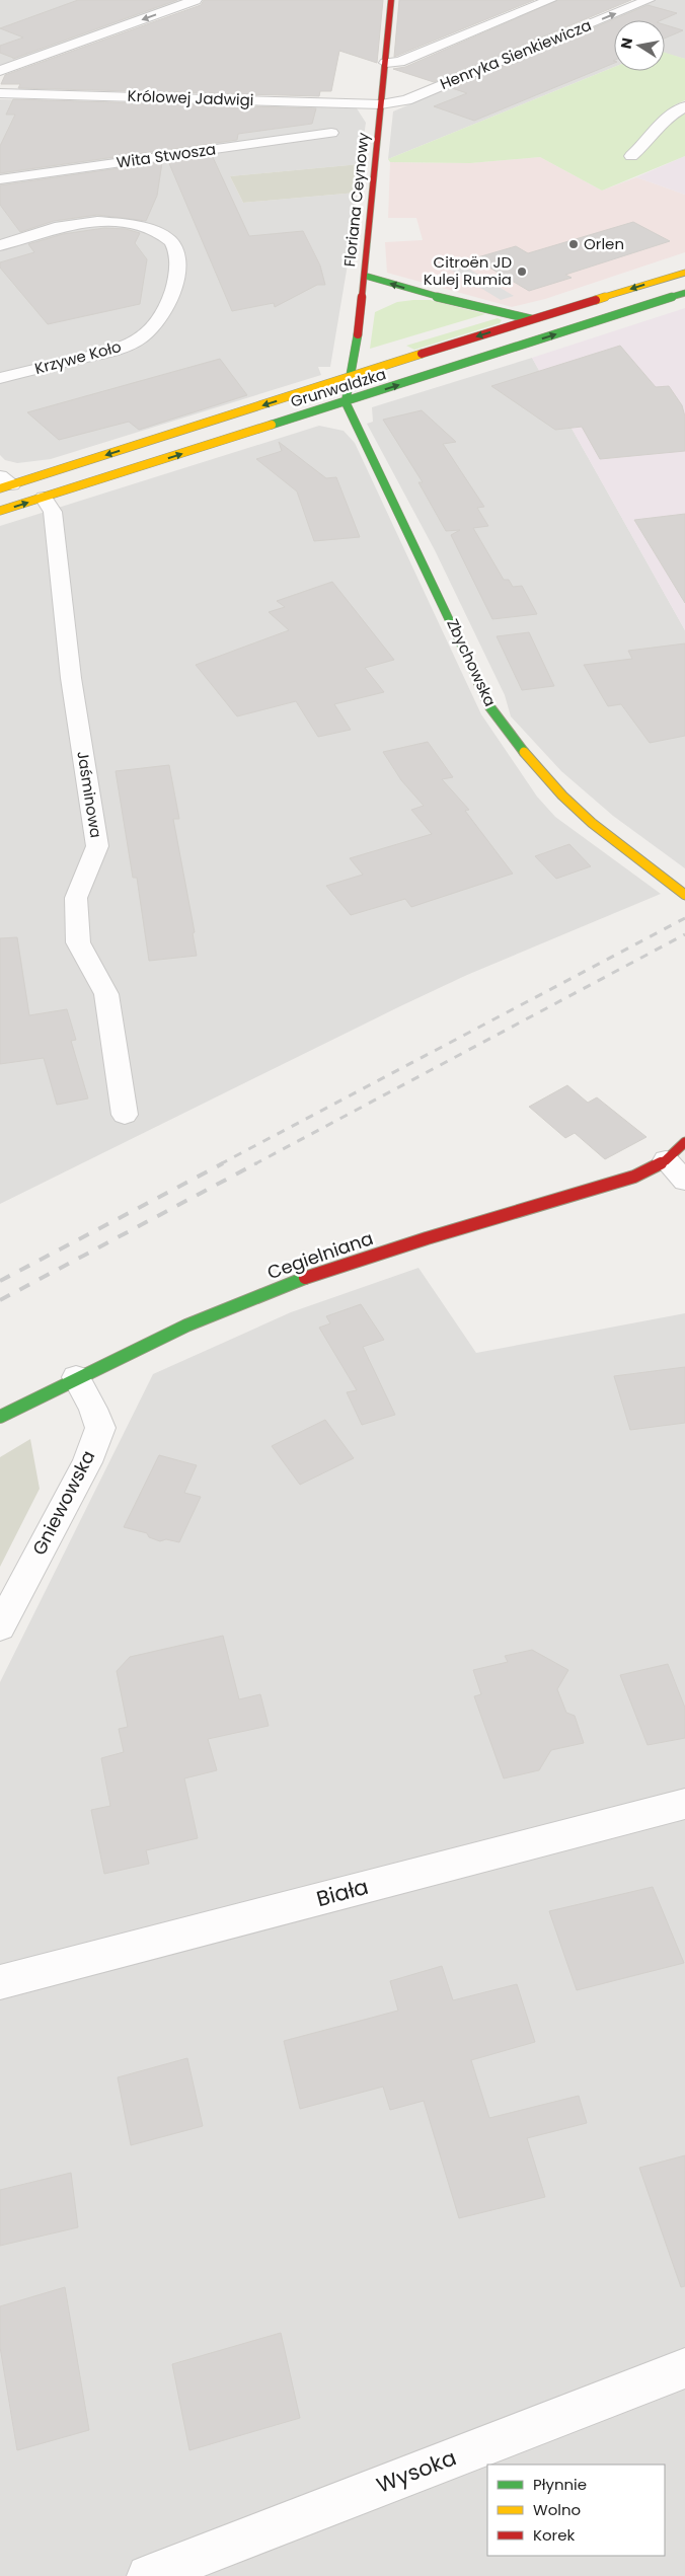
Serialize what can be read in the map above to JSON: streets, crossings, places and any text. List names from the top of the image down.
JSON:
{
  "streets": {
    "street": [
      "Henryka Sienkiewicza",
      "Królowej Jadwigi",
      "Wita Stwosza",
      "Floriana Ceynowy",
      "Krzywe Koło",
      "Grunwaldzka",
      "Zbychowska",
      "Jaśminowa",
      "Cegielniana",
      "Gniewowska",
      "Biała",
      "Wysoka"
    ]
  },
  "crossings": [
    ["Henryka Sienkiewicza", "Królowej Jadwigi"],
    ["Henryka Sienkiewicza", "Floriana Ceynowy"],
    ["Królowej Jadwigi", "Floriana Ceynowy"],
    ["Floriana Ceynowy", "Grunwaldzka"],
    ["Floriana Ceynowy", "Zbychowska"],
    ["Grunwaldzka", "Zbychowska"],
    ["Grunwaldzka", "Jaśminowa"],
    ["Cegielniana", "Gniewowska"]
  ],
  "places": ["Orlen", "Citroën JD Kulej Rumia"],
  "legend": ["Płynnie", "Wolno", "Korek"],
  "north": "left"
}
